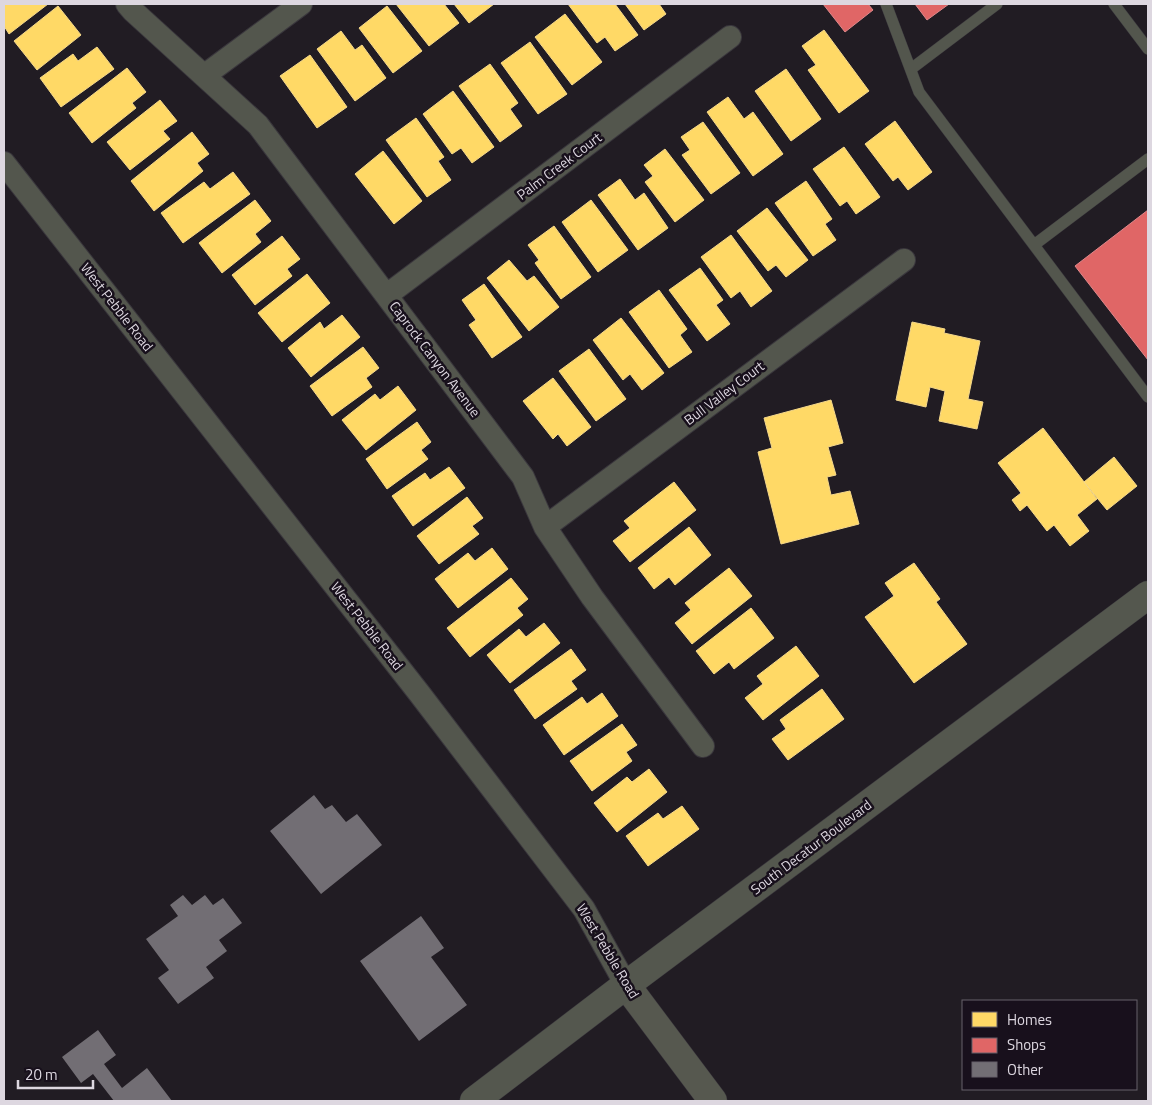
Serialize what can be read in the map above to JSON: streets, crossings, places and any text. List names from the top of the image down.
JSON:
{
  "streets": {
    "main road": ["South Decatur Boulevard"],
    "street": [
      "Palm Creek Court",
      "West Pebble Road",
      "Caprock Canyon Avenue",
      "Bull Valley Court"
    ]
  },
  "crossings": [
    ["Palm Creek Court", "Caprock Canyon Avenue"],
    ["West Pebble Road", "South Decatur Boulevard"],
    ["Caprock Canyon Avenue", "Bull Valley Court"]
  ],
  "legend": ["Homes", "Shops", "Other"],
  "scale_bar": "20 m"
}
